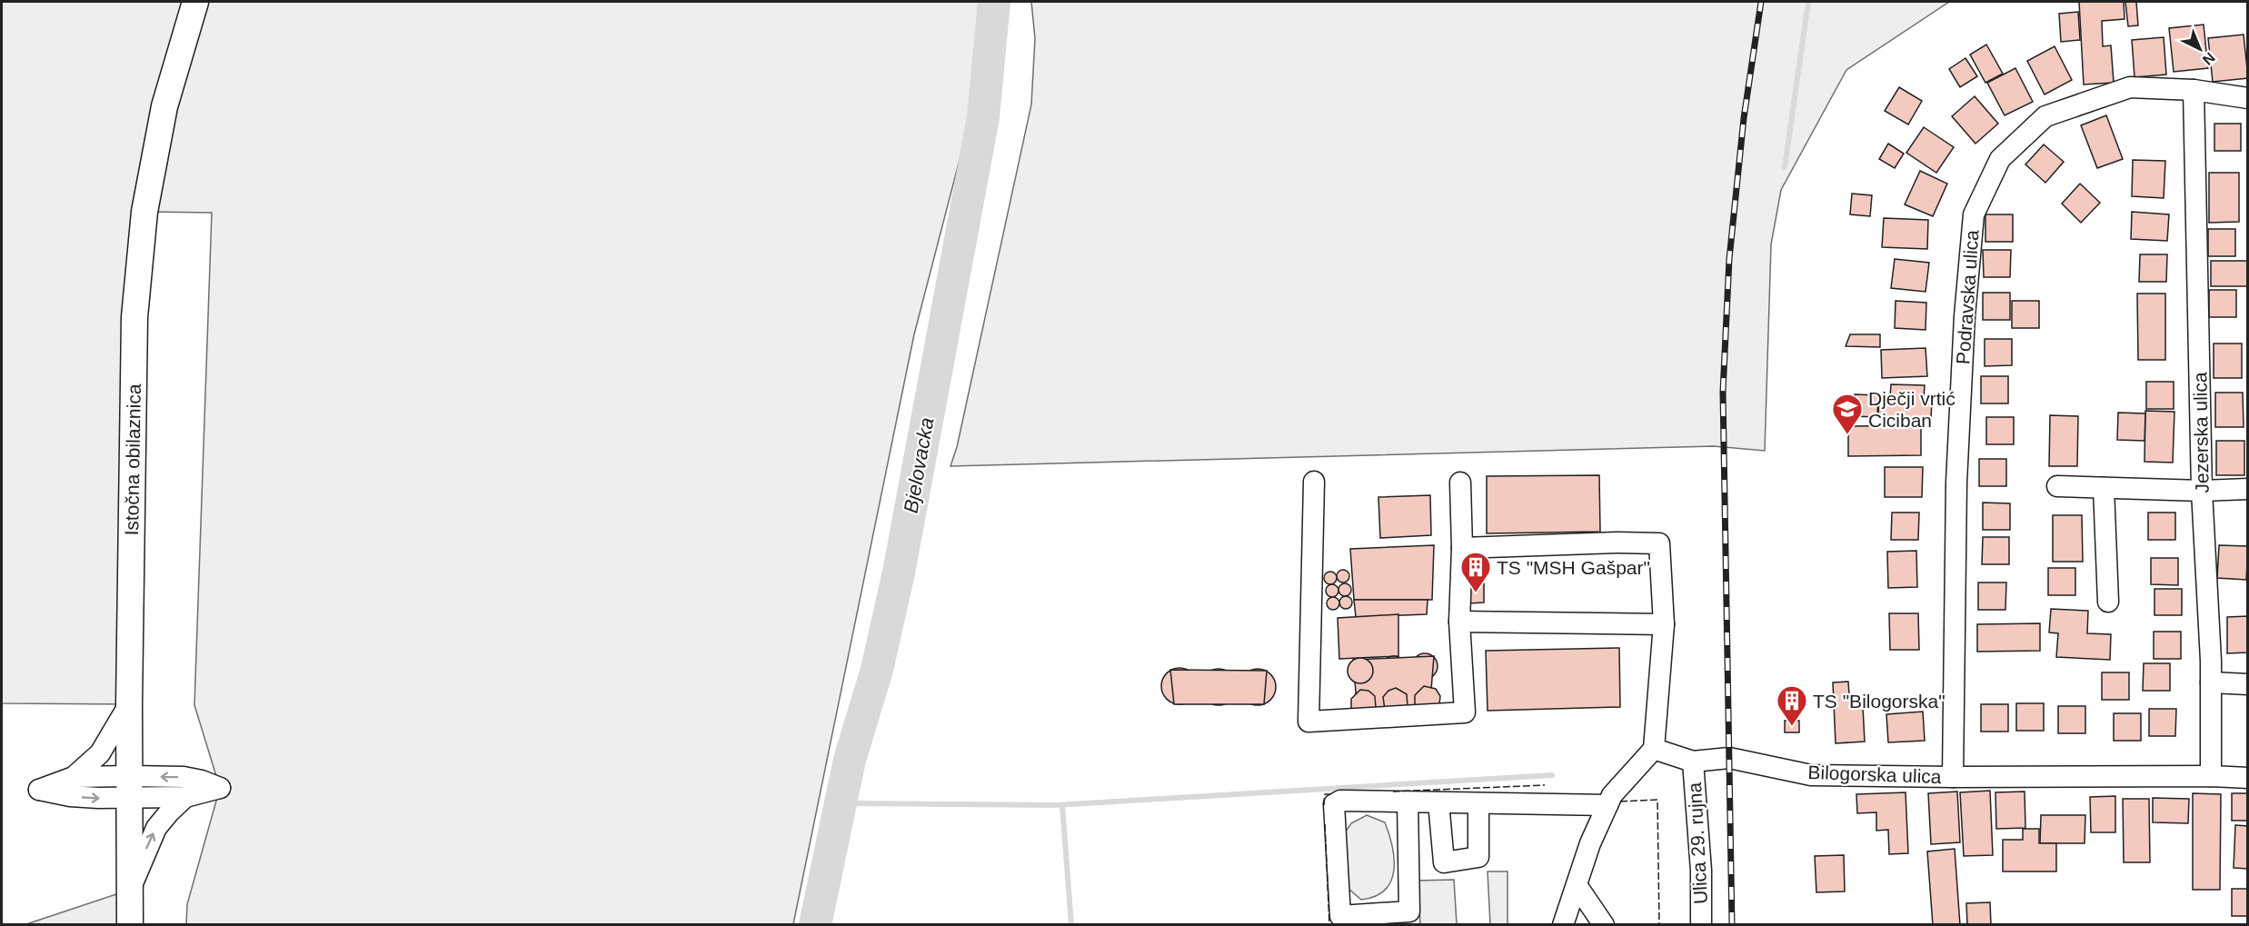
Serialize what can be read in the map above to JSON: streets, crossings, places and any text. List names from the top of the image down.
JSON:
{
  "streets": {
    "main road": ["Istočna obilaznica"],
    "street": [
      "Podravska ulica",
      "Jezerska ulica",
      "Bilogorska ulica",
      "Ulica 29. rujna"
    ]
  },
  "crossings": [
    ["Podravska ulica", "Jezerska ulica"],
    ["Podravska ulica", "Bilogorska ulica"],
    ["Jezerska ulica", "Bilogorska ulica"],
    ["Bilogorska ulica", "Ulica 29. rujna"]
  ],
  "water": ["Bjelovacka"],
  "places": {
    "school or university": ["Dječji vrtić Ciciban"],
    "building": ["TS \"MSH Gašpar\"", "TS \"Bilogorska\""]
  },
  "north": "bottom right"
}
